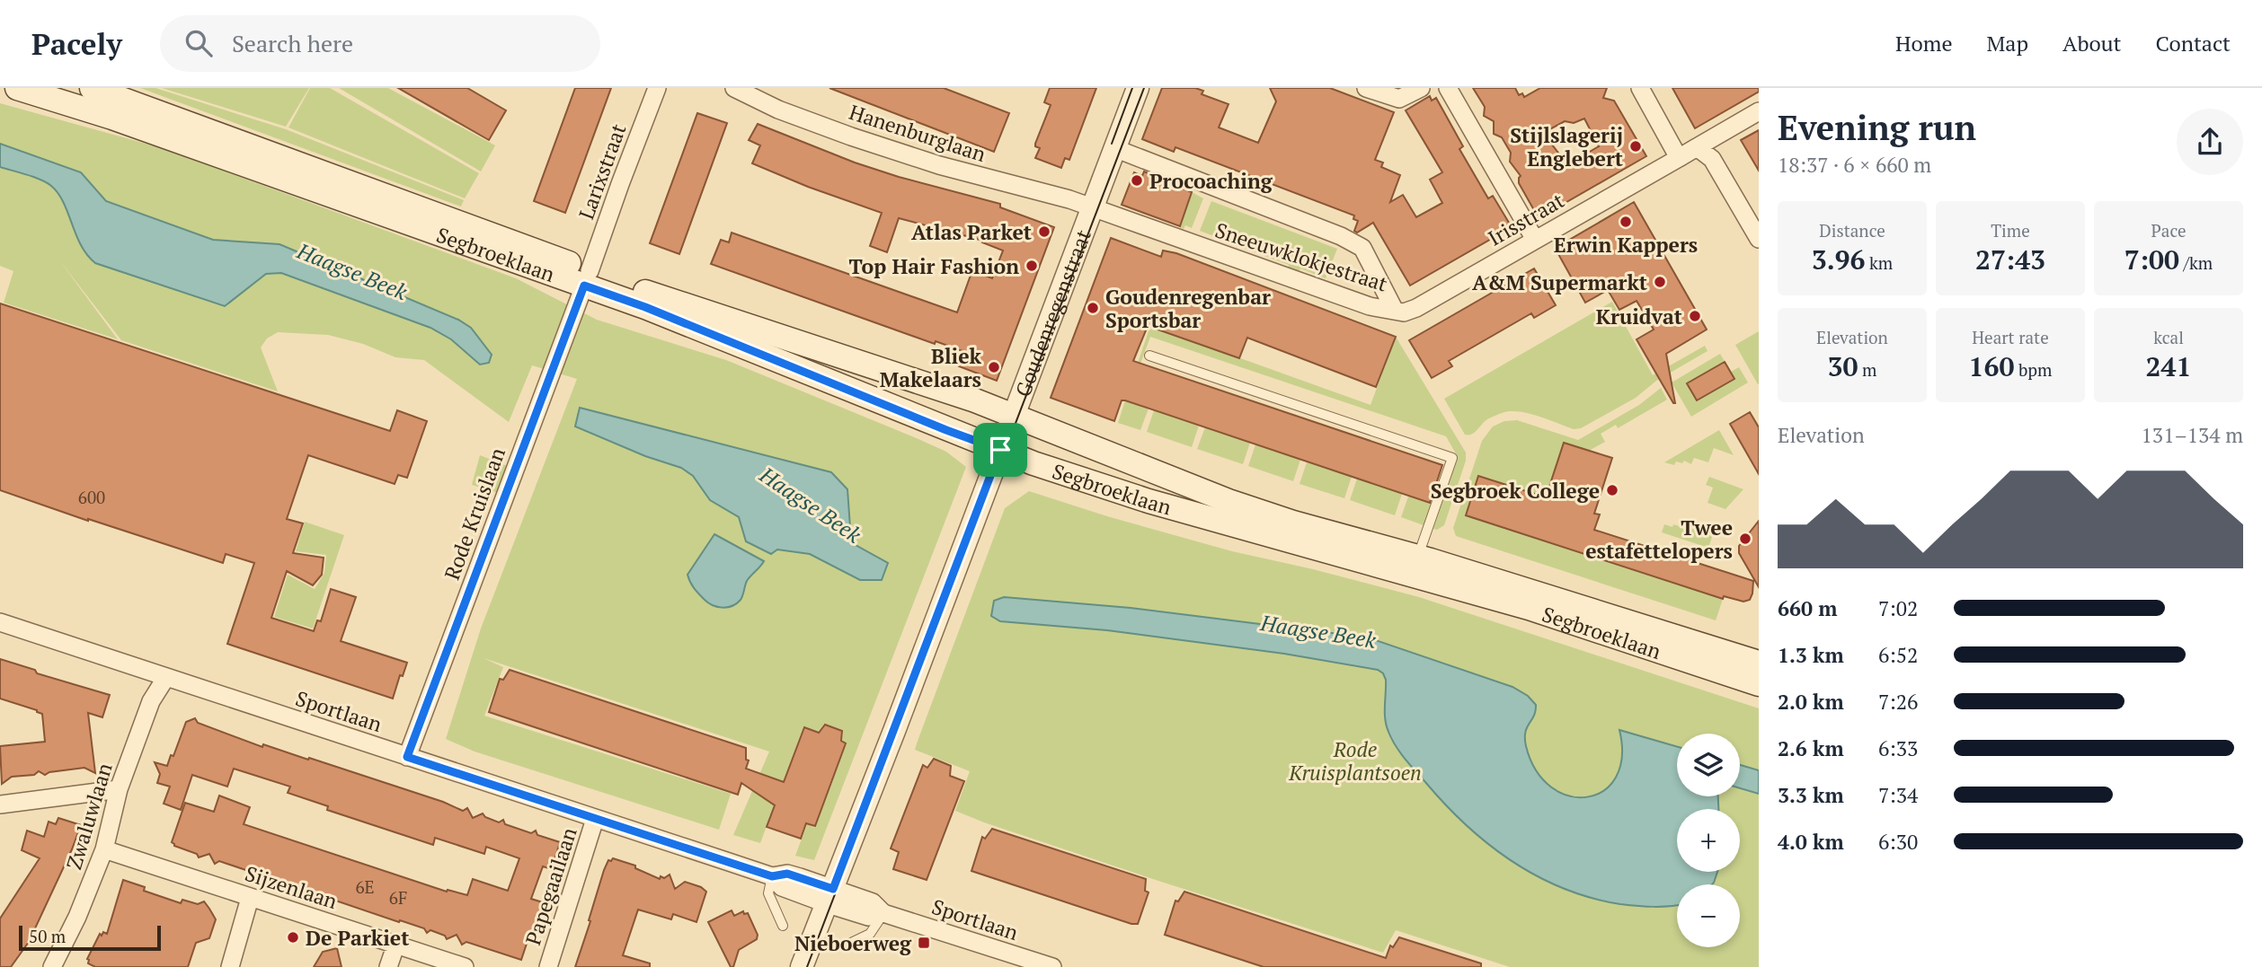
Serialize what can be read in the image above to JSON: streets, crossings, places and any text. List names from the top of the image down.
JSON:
{
  "streets": {
    "main road": ["Segbroeklaan"],
    "street": [
      "Hanenburglaan",
      "Larixstraat",
      "Irisstraat",
      "Sneeuwklokjestraat",
      "Goudenregenstraat",
      "Rode Kruislaan",
      "Sportlaan",
      "Zwaluwlaan",
      "Papegaailaan",
      "Sijzenlaan"
    ]
  },
  "crossings": [
    ["Hanenburglaan", "Sneeuwklokjestraat"],
    ["Hanenburglaan", "Goudenregenstraat"],
    ["Larixstraat", "Segbroeklaan"],
    ["Larixstraat", "Rode Kruislaan"],
    ["Irisstraat", "Sneeuwklokjestraat"],
    ["Segbroeklaan", "Goudenregenstraat"],
    ["Segbroeklaan", "Rode Kruislaan"],
    ["Sneeuwklokjestraat", "Goudenregenstraat"],
    ["Goudenregenstraat", "Sportlaan"],
    ["Rode Kruislaan", "Sportlaan"],
    ["Sportlaan", "Zwaluwlaan"],
    ["Sportlaan", "Papegaailaan"],
    ["Zwaluwlaan", "Sijzenlaan"]
  ],
  "water": ["Haagse Beek"],
  "parks": ["Rode Kruisplantsoen"],
  "places": {
    "other": [
      "Stijlslagerij Englebert",
      "Procoaching",
      "Erwin Kappers",
      "Atlas Parket",
      "Top Hair Fashion",
      "A&M Supermarkt",
      "Goudenregenbar Sportsbar",
      "Kruidvat",
      "Bliek Makelaars",
      "Segbroek College",
      "Twee estafettelopers",
      "De Parkiet"
    ],
    "transit": ["Nieboerweg"]
  },
  "house_numbers": ["600", "6E", "6F"],
  "scale_bar": "50 m",
  "page": {
    "header": "Pacely",
    "search": "Search here",
    "nav": [
      "Home",
      "Map",
      "About",
      "Contact"
    ],
    "heading": ["Evening run", "18:37 · 6 × 660 m"],
    "stats": [
      ["Distance", "3.96 km"],
      ["Time", "27:43"],
      ["Pace", "7:00 /km"],
      ["Elevation", "30 m"],
      ["Heart rate", "160 bpm"],
      ["kcal", "241"]
    ],
    "chart": ["Elevation", "131–134 m"],
    "list": [
      {
        "name": "660 m",
        "note": "7:02"
      },
      {
        "name": "1.3 km",
        "note": "6:52"
      },
      {
        "name": "2.0 km",
        "note": "7:26"
      },
      {
        "name": "2.6 km",
        "note": "6:33"
      },
      {
        "name": "3.3 km",
        "note": "7:34"
      },
      {
        "name": "4.0 km",
        "note": "6:30"
      }
    ],
    "map_buttons": ["+", "−"],
    "scale": "50 m"
  }
}
